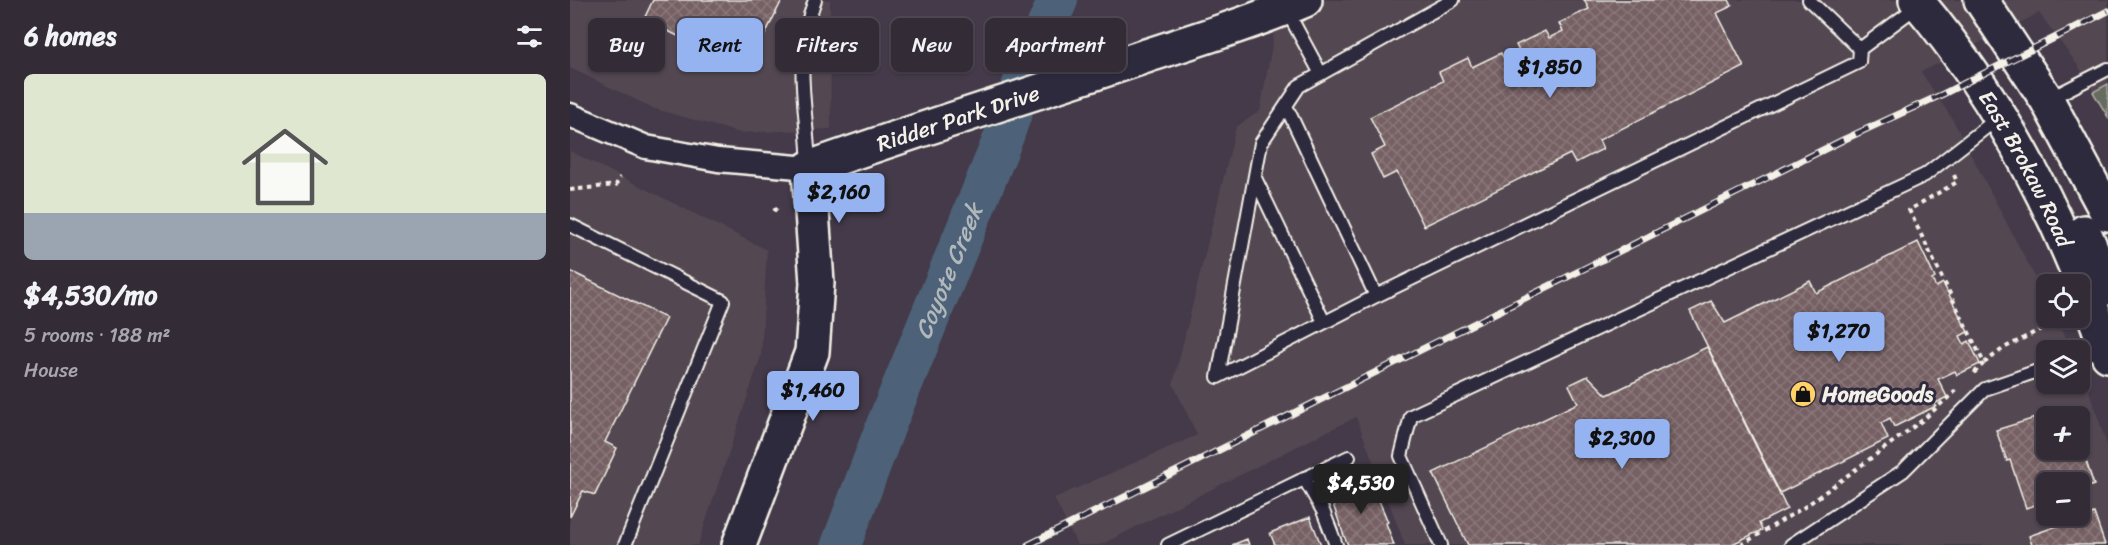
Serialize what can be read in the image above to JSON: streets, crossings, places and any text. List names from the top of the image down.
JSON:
{
  "streets": {
    "street": ["Ridder Park Drive", "East Brokaw Road"]
  },
  "water": ["Coyote Creek"],
  "places": {
    "shop": ["HomeGoods"]
  },
  "page": {
    "heading": "6 homes",
    "chip": [
      "Buy",
      "Rent",
      "Filters",
      "New",
      "Apartment"
    ],
    "price": [
      "$1,850",
      "$2,160",
      "$1,270",
      "$1,460",
      "$2,300",
      "$4,530"
    ],
    "list": [
      {
        "name": "$4,530/mo",
        "note": "5 rooms · 188 m² · House"
      }
    ],
    "map_buttons": ["+", "−"]
  }
}
